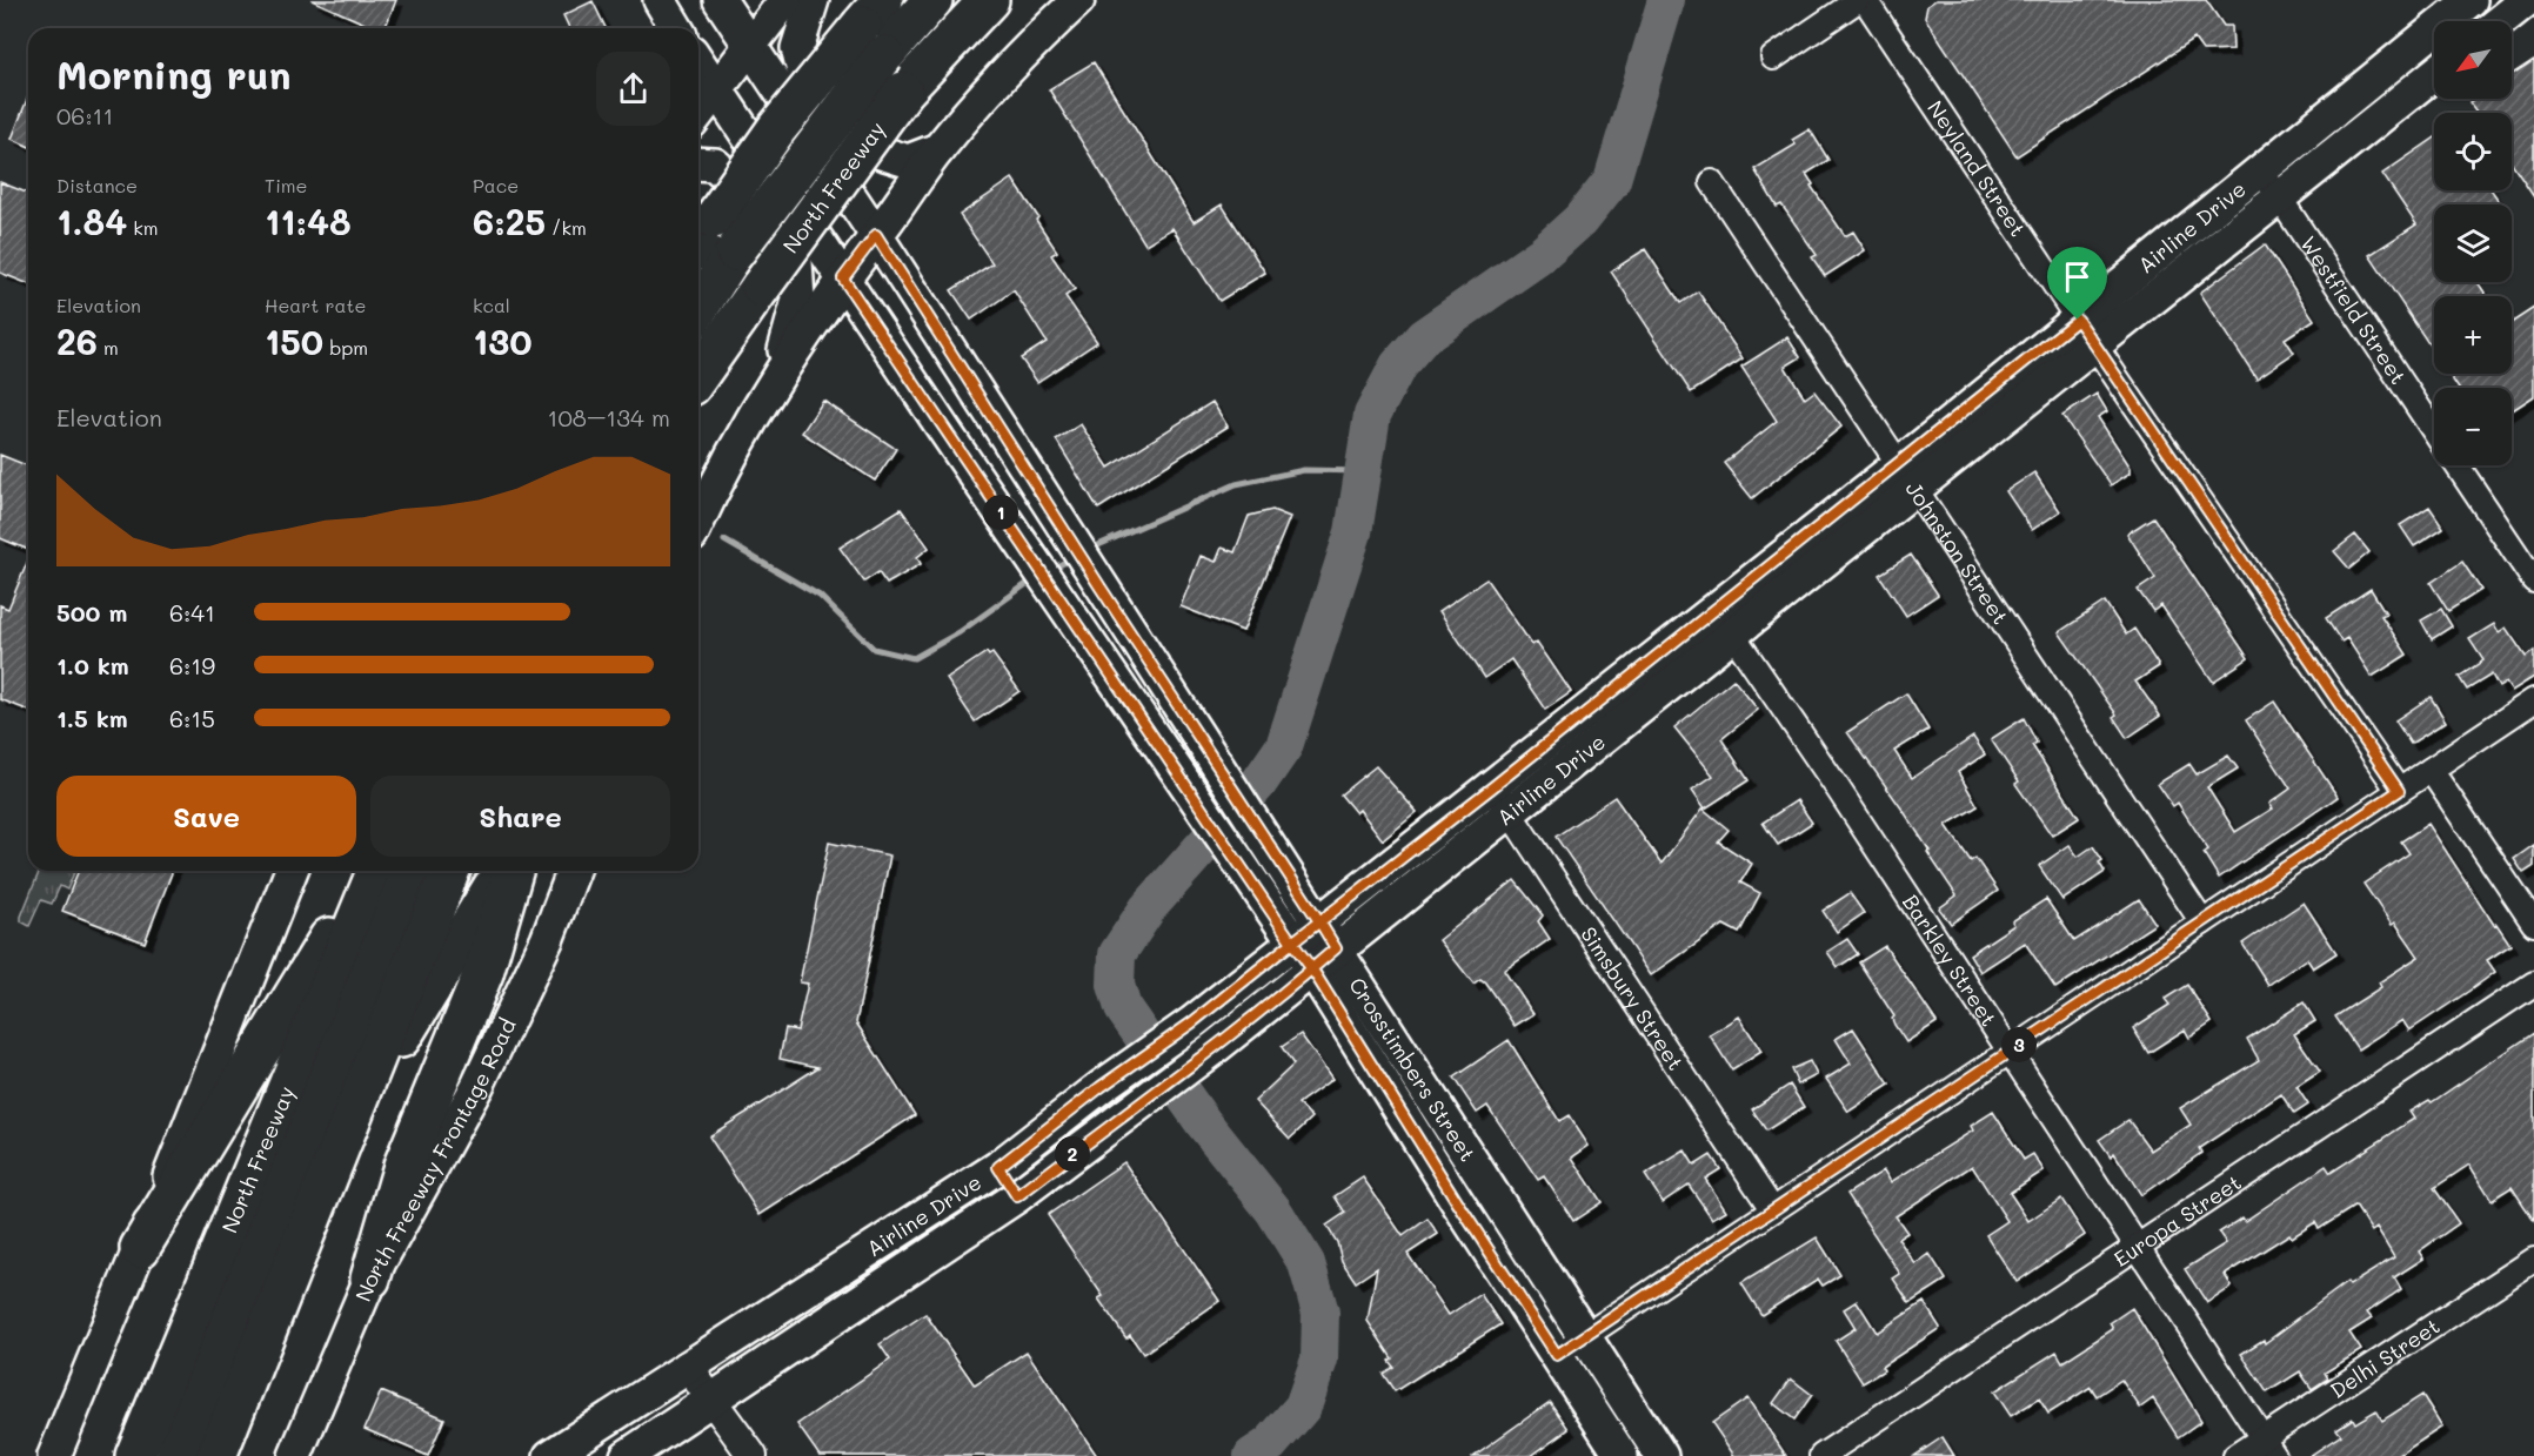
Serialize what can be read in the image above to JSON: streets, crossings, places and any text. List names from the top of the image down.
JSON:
{
  "streets": {
    "highway": ["North Freeway"],
    "main road": ["Airline Drive", "Crosstimbers Street", "North Freeway Frontage Road"],
    "street": [
      "Neyland Street",
      "Westfield Street",
      "Johnston Street",
      "Barkley Street",
      "Simsbury Street",
      "Europa Street",
      "Delhi Street"
    ]
  },
  "crossings": [
    ["Neyland Street", "Airline Drive"],
    ["Airline Drive", "Westfield Street"],
    ["Airline Drive", "Johnston Street"],
    ["Airline Drive", "Barkley Street"],
    ["Airline Drive", "Simsbury Street"],
    ["Airline Drive", "Crosstimbers Street"],
    ["Barkley Street", "Europa Street"],
    ["Barkley Street", "Delhi Street"]
  ],
  "north": "bottom left",
  "page": {
    "map_buttons": ["+", "−"],
    "heading": ["Morning run", "06:11"],
    "stats": [
      ["Distance", "1.84 km"],
      ["Time", "11:48"],
      ["Pace", "6:25 /km"],
      ["Elevation", "26 m"],
      ["Heart rate", "150 bpm"],
      ["kcal", "130"]
    ],
    "chart": ["Elevation", "108–134 m"],
    "pins": ["1", "3", "2"],
    "list": [
      {
        "name": "500 m",
        "note": "6:41"
      },
      {
        "name": "1.0 km",
        "note": "6:19"
      },
      {
        "name": "1.5 km",
        "note": "6:15"
      }
    ],
    "buttons": ["Save", "Share"]
  }
}
